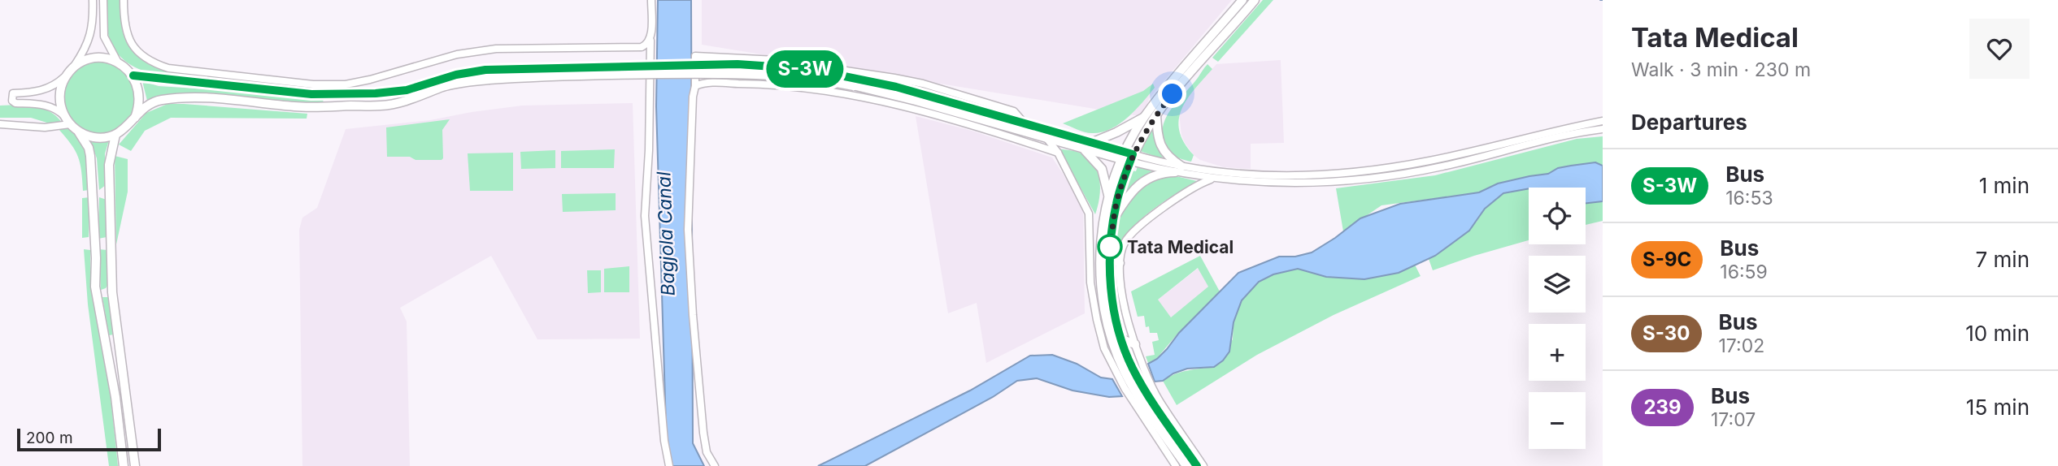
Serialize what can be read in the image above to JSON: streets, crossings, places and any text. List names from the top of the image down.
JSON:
{
  "water": ["Bagjola Canal"],
  "places": ["Tata Medical"],
  "lines": ["bus line S-3W"],
  "scale_bar": "200 m",
  "page": {
    "on_map": "S-3W",
    "heading": [
      ["Tata Medical", "Walk · 3 min · 230 m"],
      "Departures"
    ],
    "list": [
      {
        "mark": "S-3W",
        "name": "Bus",
        "note": "16:53",
        "value": "1 min"
      },
      {
        "mark": "S-9C",
        "name": "Bus",
        "note": "16:59",
        "value": "7 min"
      },
      {
        "mark": "S-30",
        "name": "Bus",
        "note": "17:02",
        "value": "10 min"
      },
      {
        "mark": "239",
        "name": "Bus",
        "note": "17:07",
        "value": "15 min"
      }
    ],
    "map_buttons": ["+", "−"],
    "scale": "200 m"
  }
}
